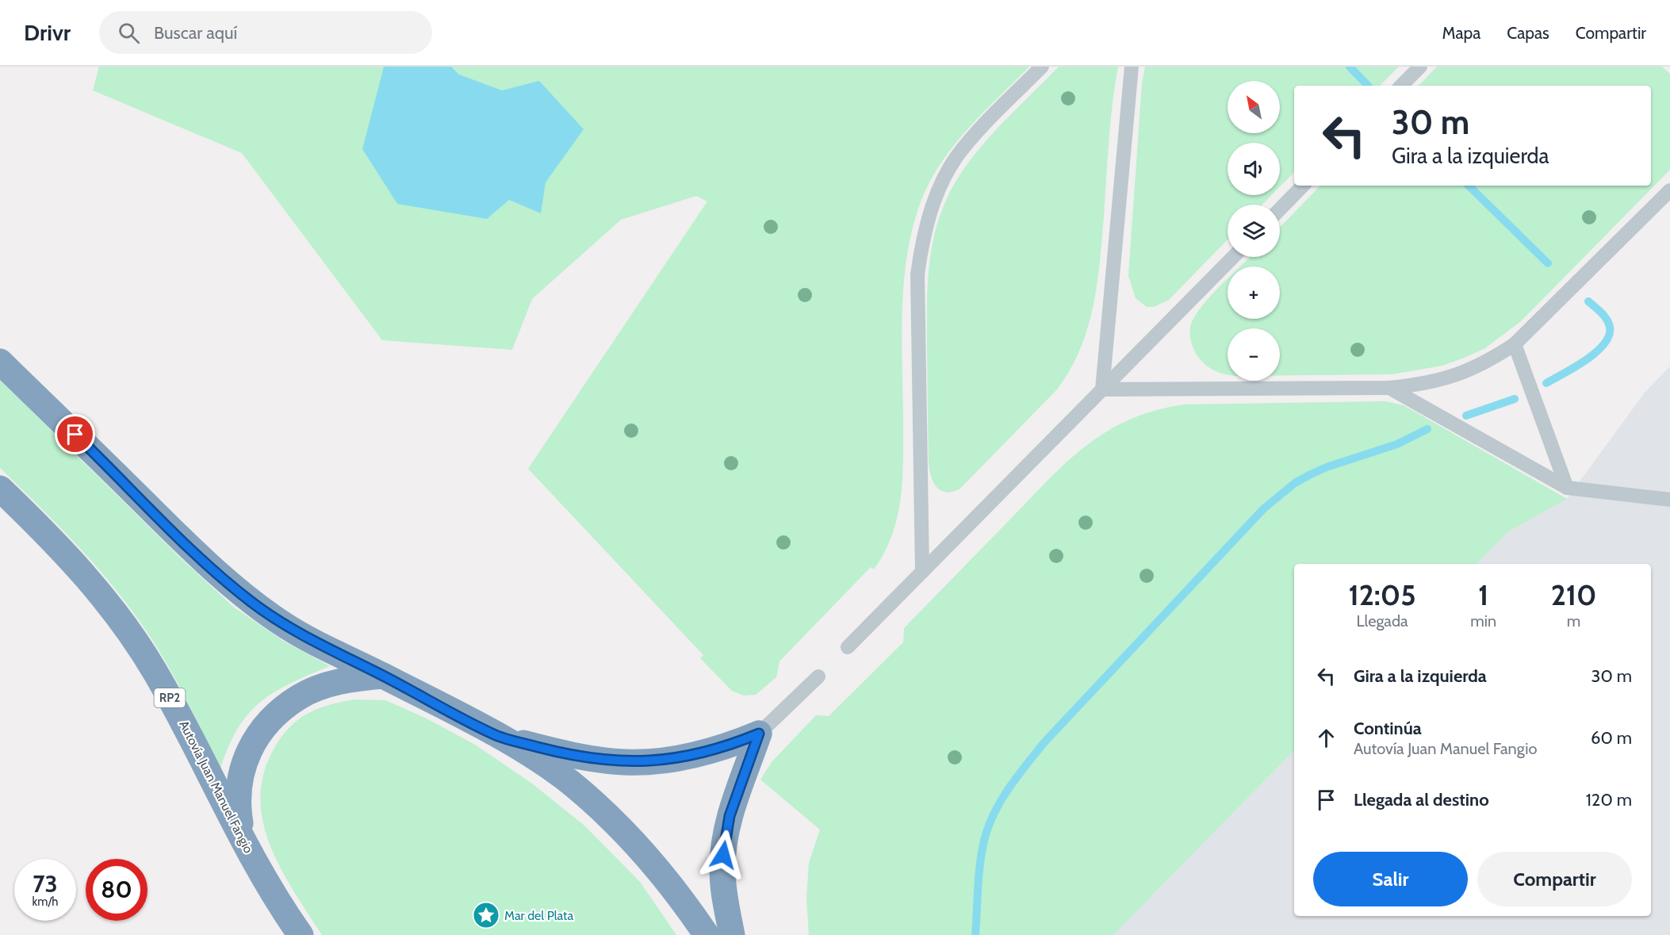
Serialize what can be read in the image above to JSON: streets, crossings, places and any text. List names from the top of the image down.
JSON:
{
  "streets": {
    "highway": ["RP2", "Autovía Juan Manuel Fangio"]
  },
  "places": {
    "place": ["Mar del Plata"]
  },
  "north": "top left",
  "page": {
    "header": "Drivr",
    "search": "Buscar aquí",
    "nav": ["Mapa", "Capas", "Compartir"],
    "map_buttons": ["+", "−"],
    "turn": ["30 m", "Gira a la izquierda"],
    "eta": [
      "12:05",
      "Llegada",
      "1",
      "min",
      "210",
      "m"
    ],
    "list": [
      {
        "name": "Gira a la izquierda",
        "value": "30 m"
      },
      {
        "name": "Continúa",
        "note": "Autovía Juan Manuel Fangio",
        "value": "60 m"
      },
      {
        "name": "Llegada al destino",
        "value": "120 m"
      }
    ],
    "buttons": ["Salir", "Compartir"],
    "speed": "73 km/h",
    "limit": "80"
  }
}
